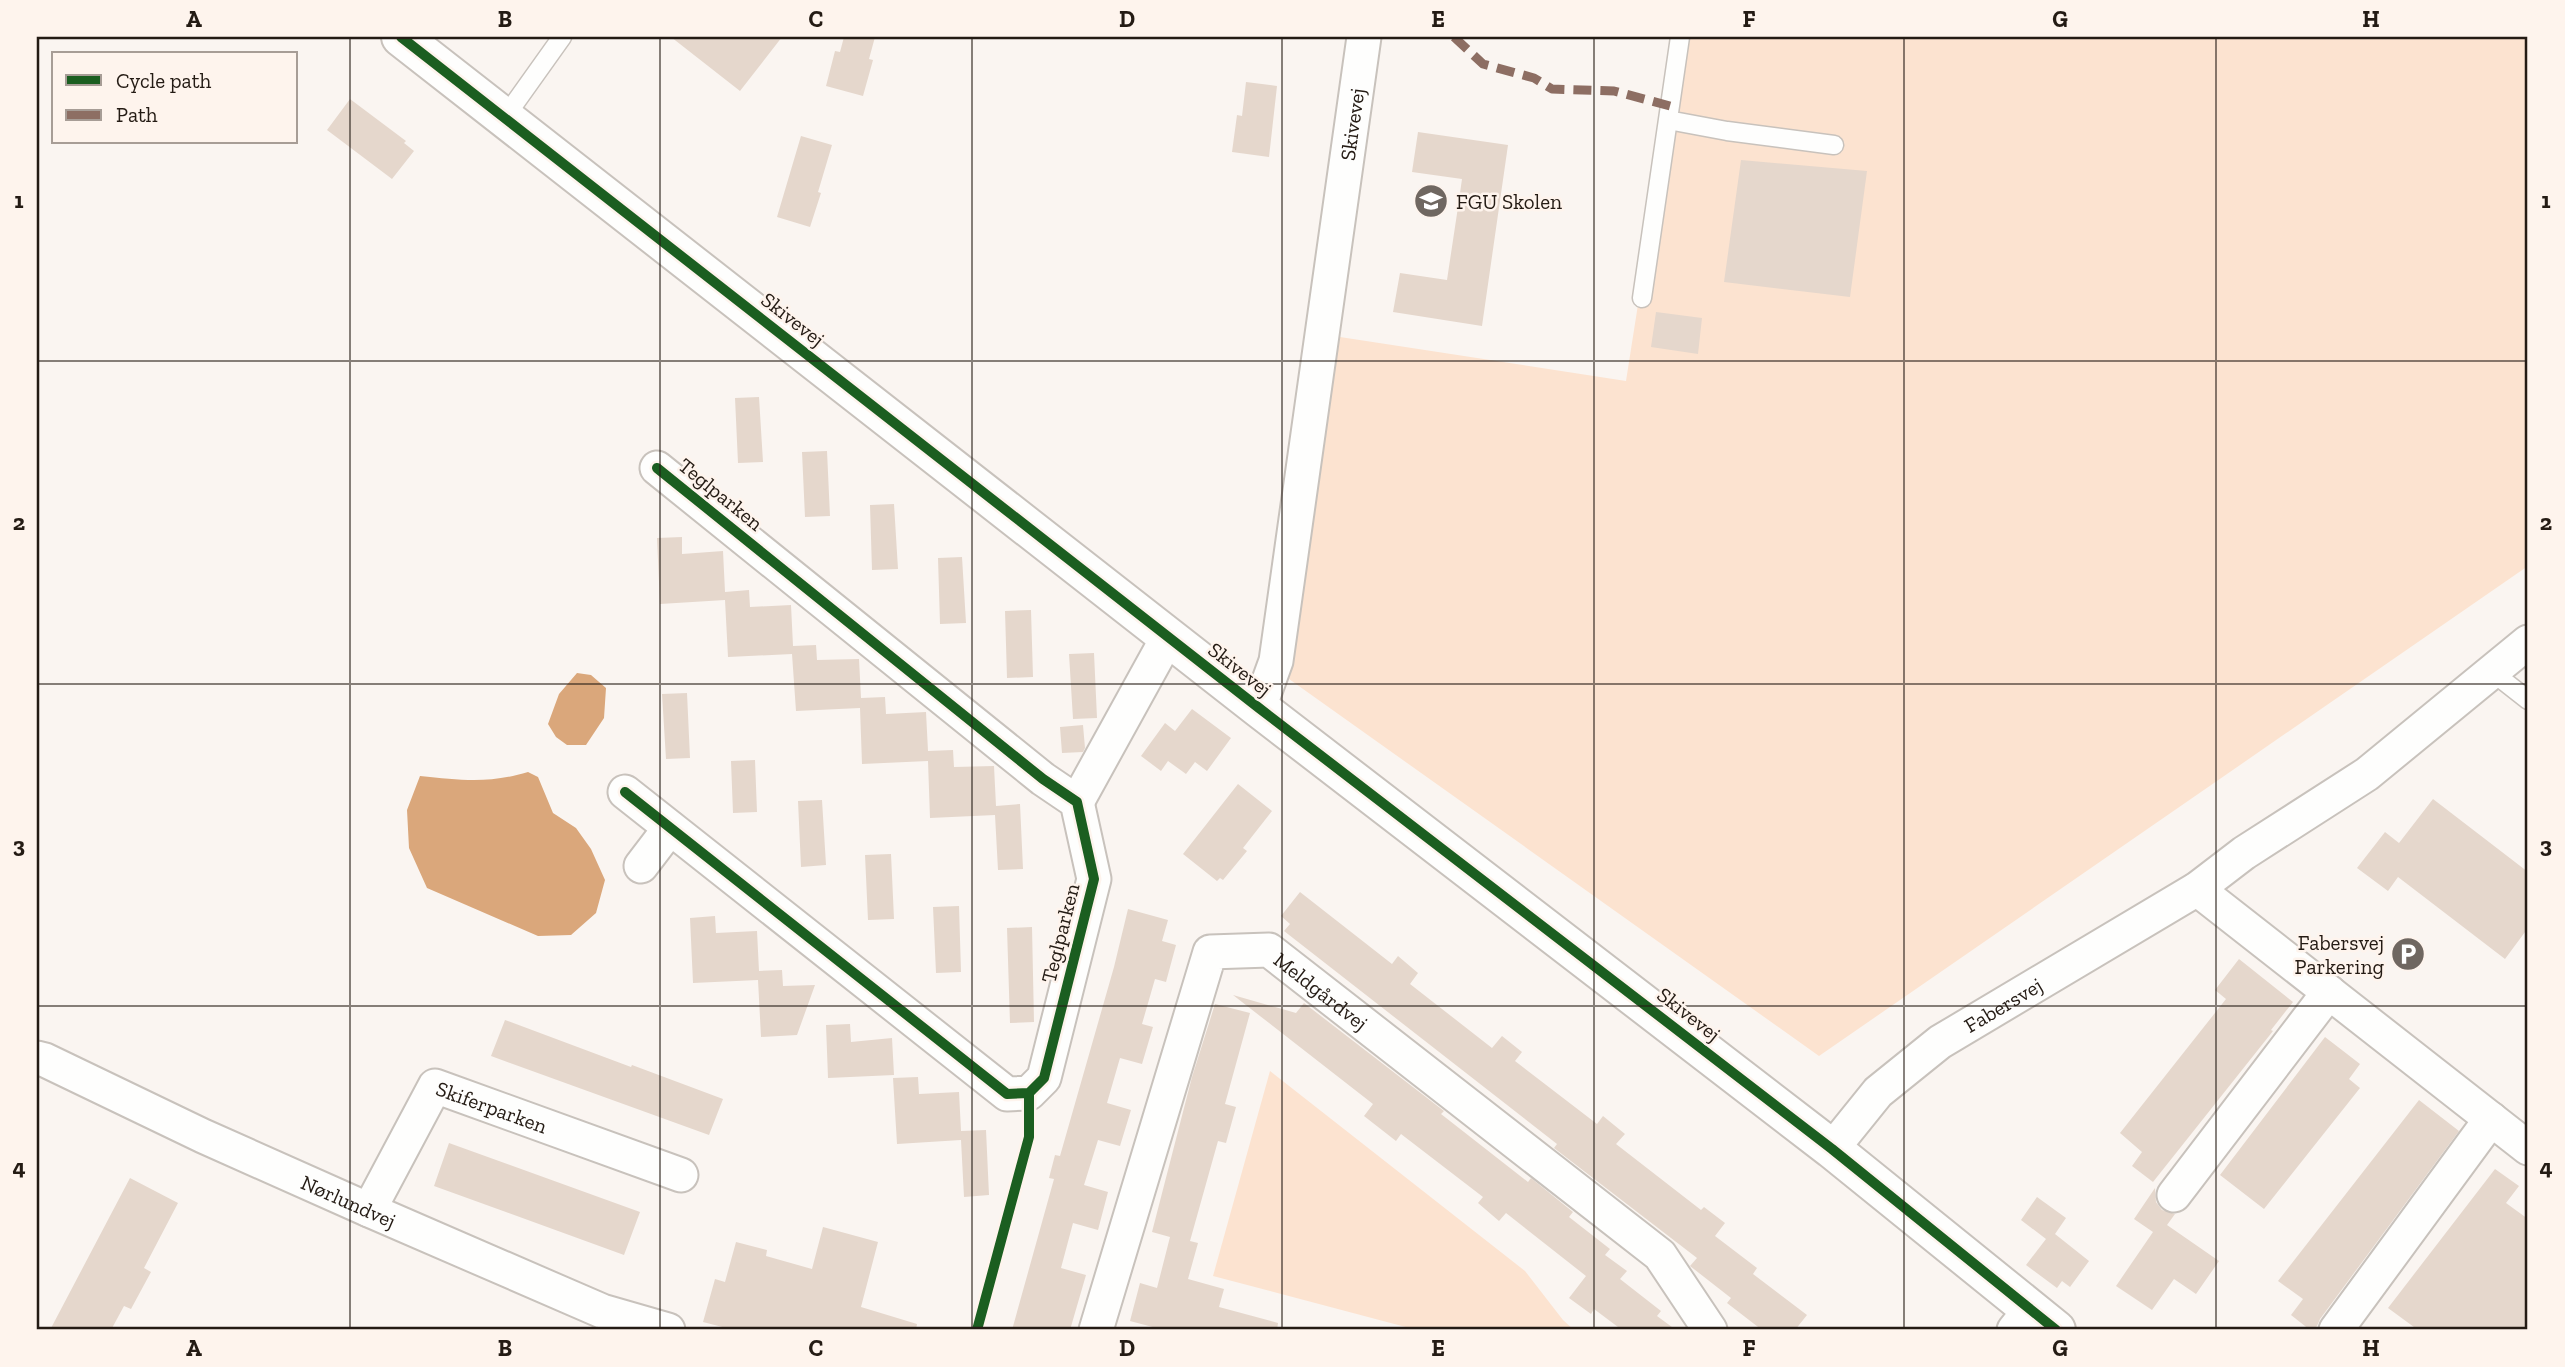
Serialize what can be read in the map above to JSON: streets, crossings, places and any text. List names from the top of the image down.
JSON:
{
  "streets": {
    "street": [
      "Skivevej",
      "Teglparken",
      "Meldgårdvej",
      "Fabersvej",
      "Skiferparken",
      "Nørlundvej"
    ]
  },
  "crossings": [
    ["Skivevej", "Fabersvej"],
    ["Skiferparken", "Nørlundvej"]
  ],
  "places": {
    "school or university": ["FGU Skolen"],
    "parking": ["Fabersvej Parkering"]
  },
  "legend": ["Cycle path", "Path"],
  "grid": {
    "columns": [
      "A",
      "B",
      "C",
      "D",
      "E",
      "F",
      "G",
      "H"
    ],
    "rows": [
      "1",
      "2",
      "3",
      "4"
    ]
  }
}
